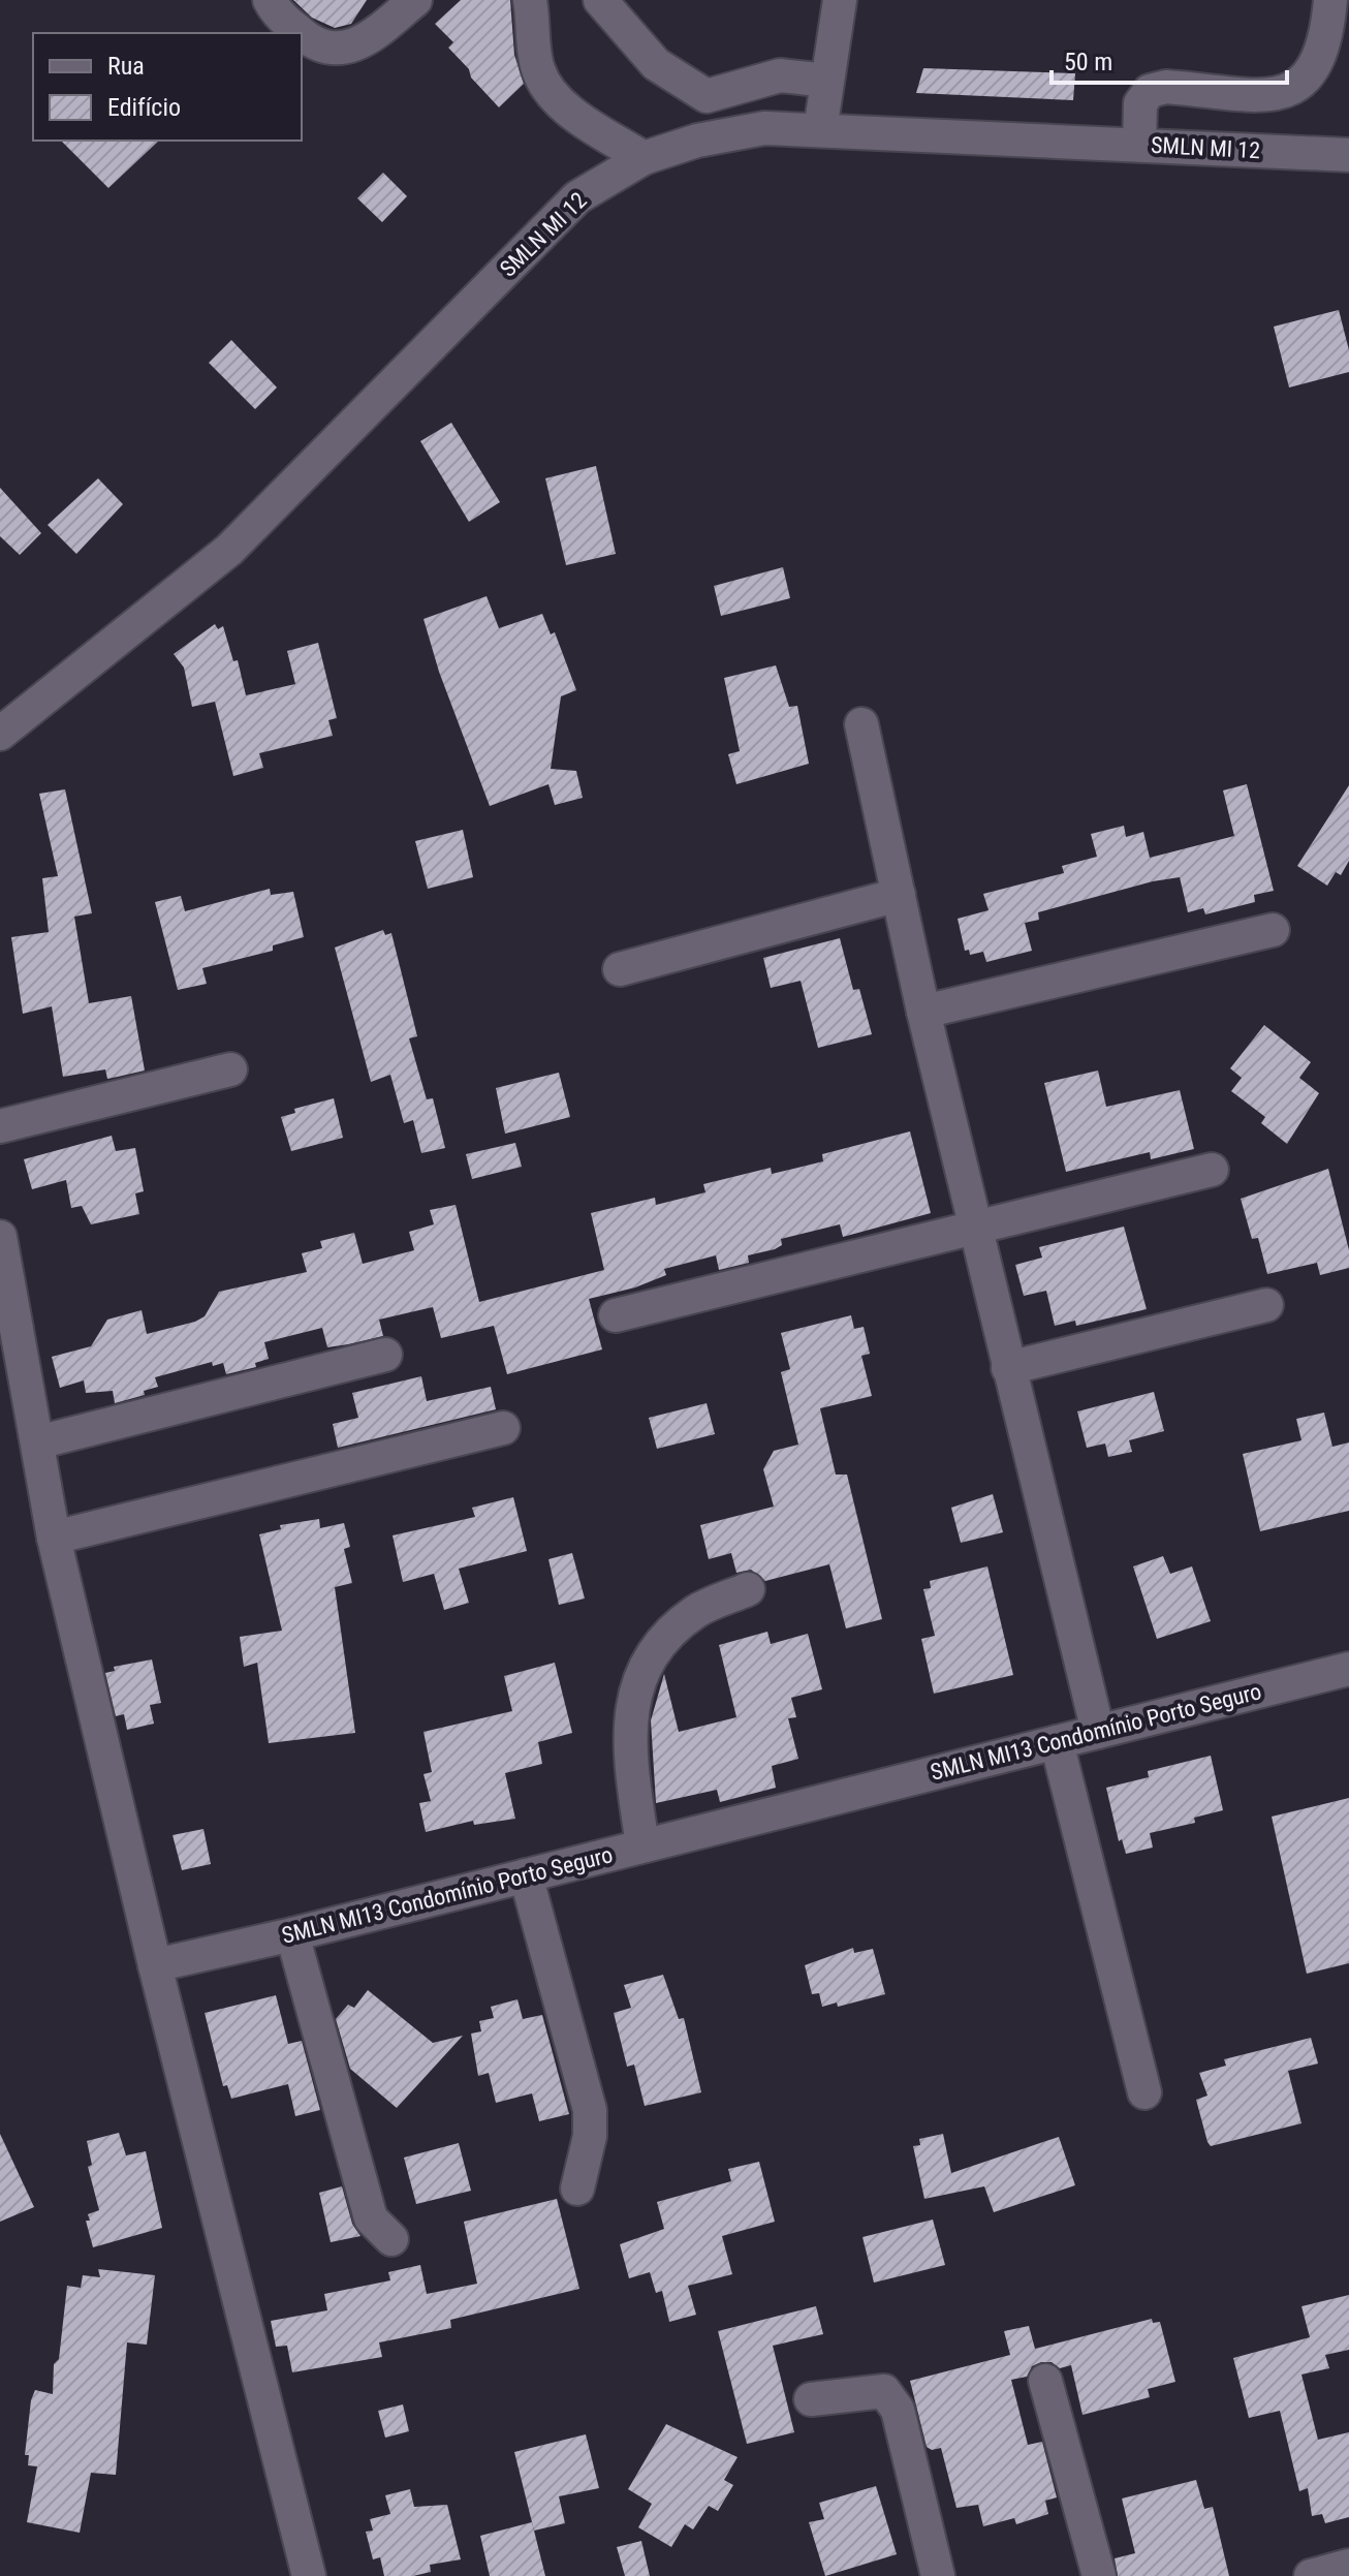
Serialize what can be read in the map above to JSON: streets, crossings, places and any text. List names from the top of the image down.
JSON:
{
  "streets": {
    "street": ["SMLN MI 12", "SMLN MI13 Condomínio Porto Seguro"]
  },
  "legend": ["Rua", "Edifício"],
  "scale_bar": "50 m"
}
